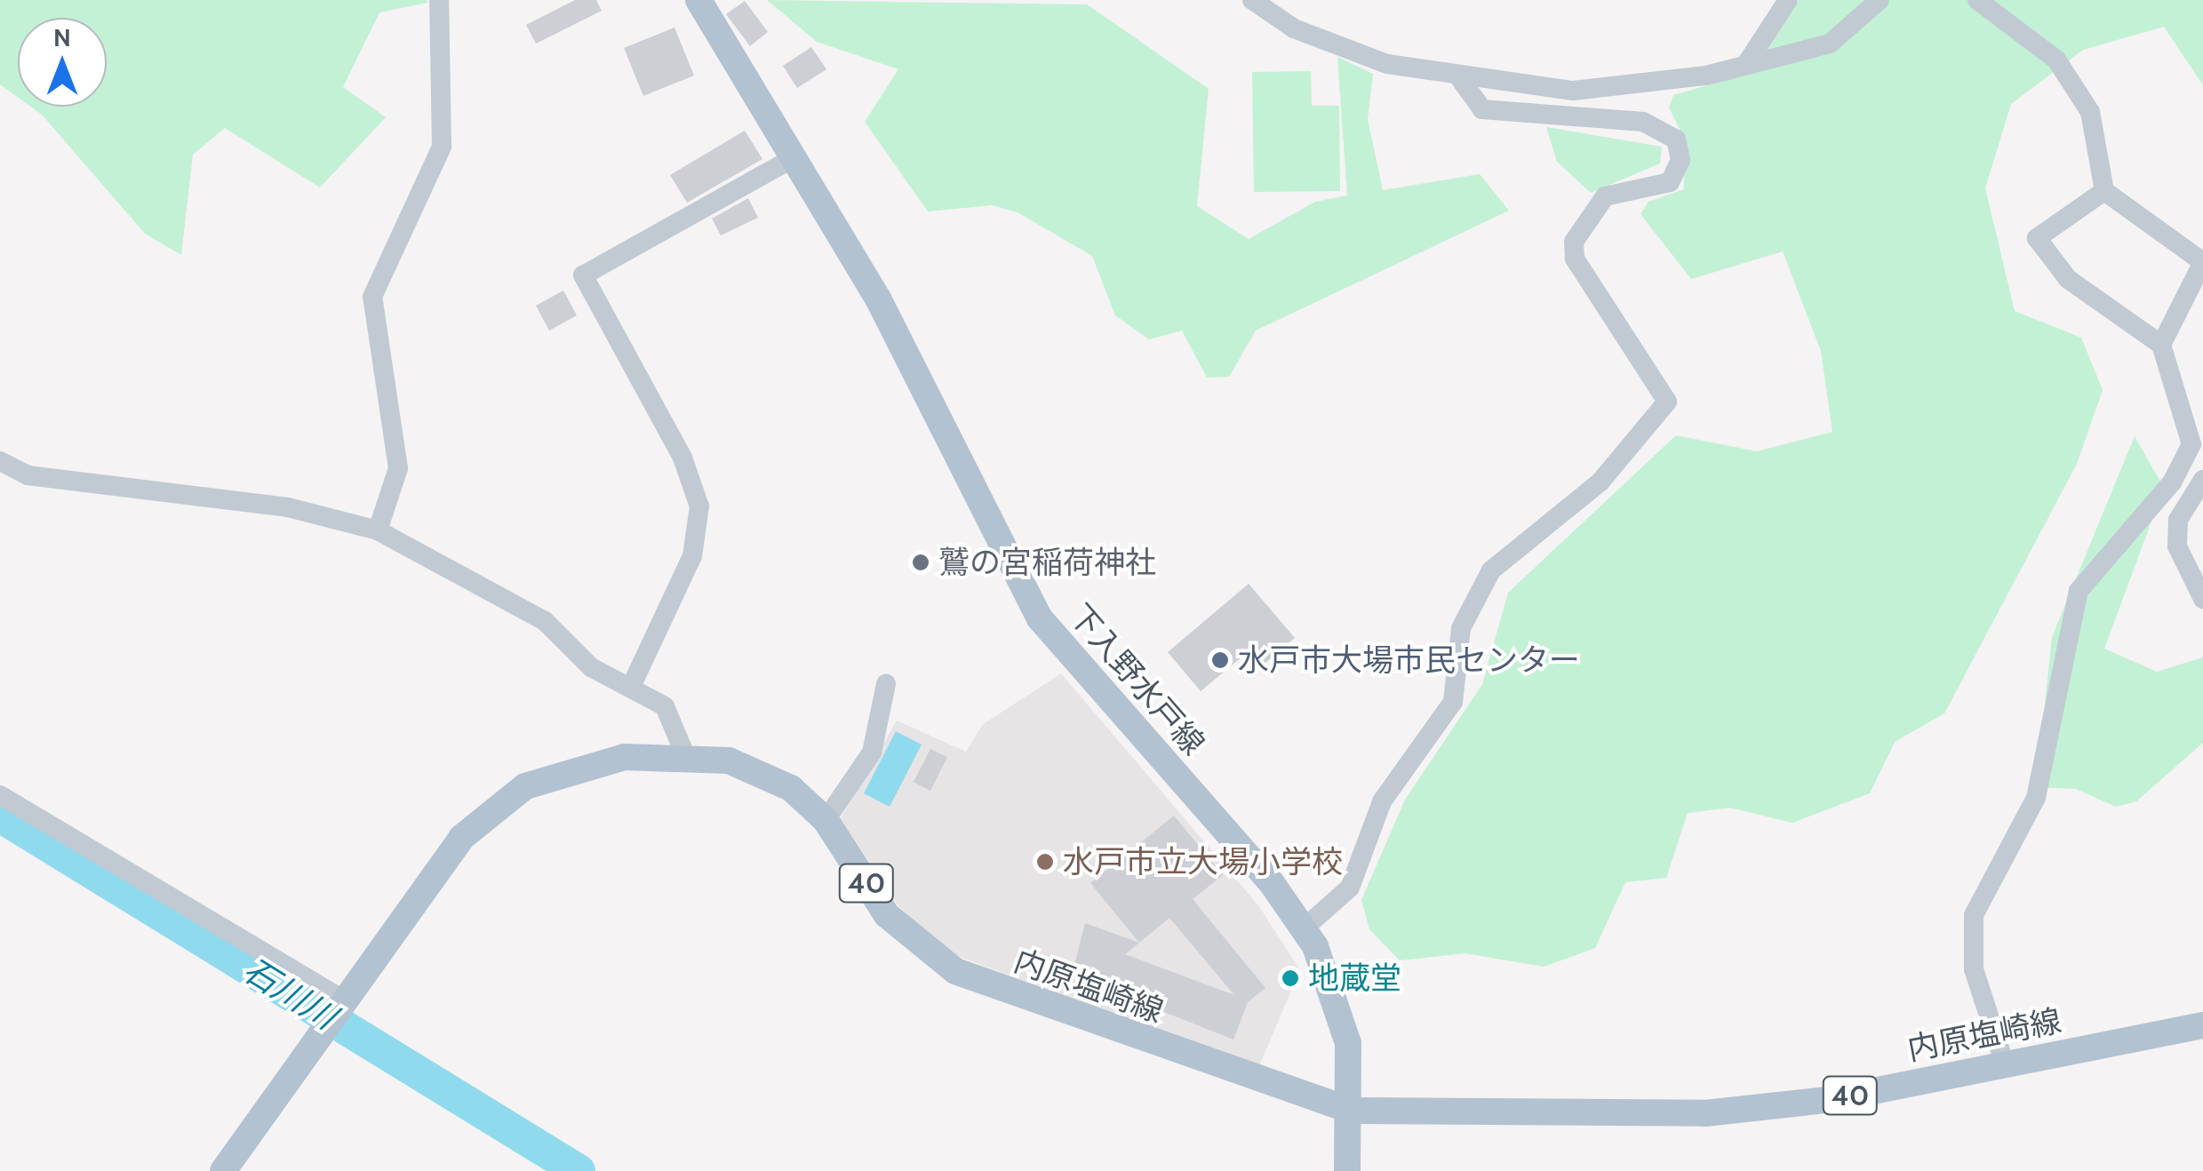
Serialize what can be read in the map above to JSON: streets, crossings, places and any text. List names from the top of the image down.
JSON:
{
  "streets": {
    "main road": ["下入野水戸線", "40", "内原塩崎線"]
  },
  "crossings": [
    ["下入野水戸線", "内原塩崎線"]
  ],
  "water": ["石川川"],
  "places": [
    "鷲の宮稲荷神社",
    "水戸市大場市民センター",
    "水戸市立大場小学校",
    "地蔵堂"
  ],
  "north": "top"
}
